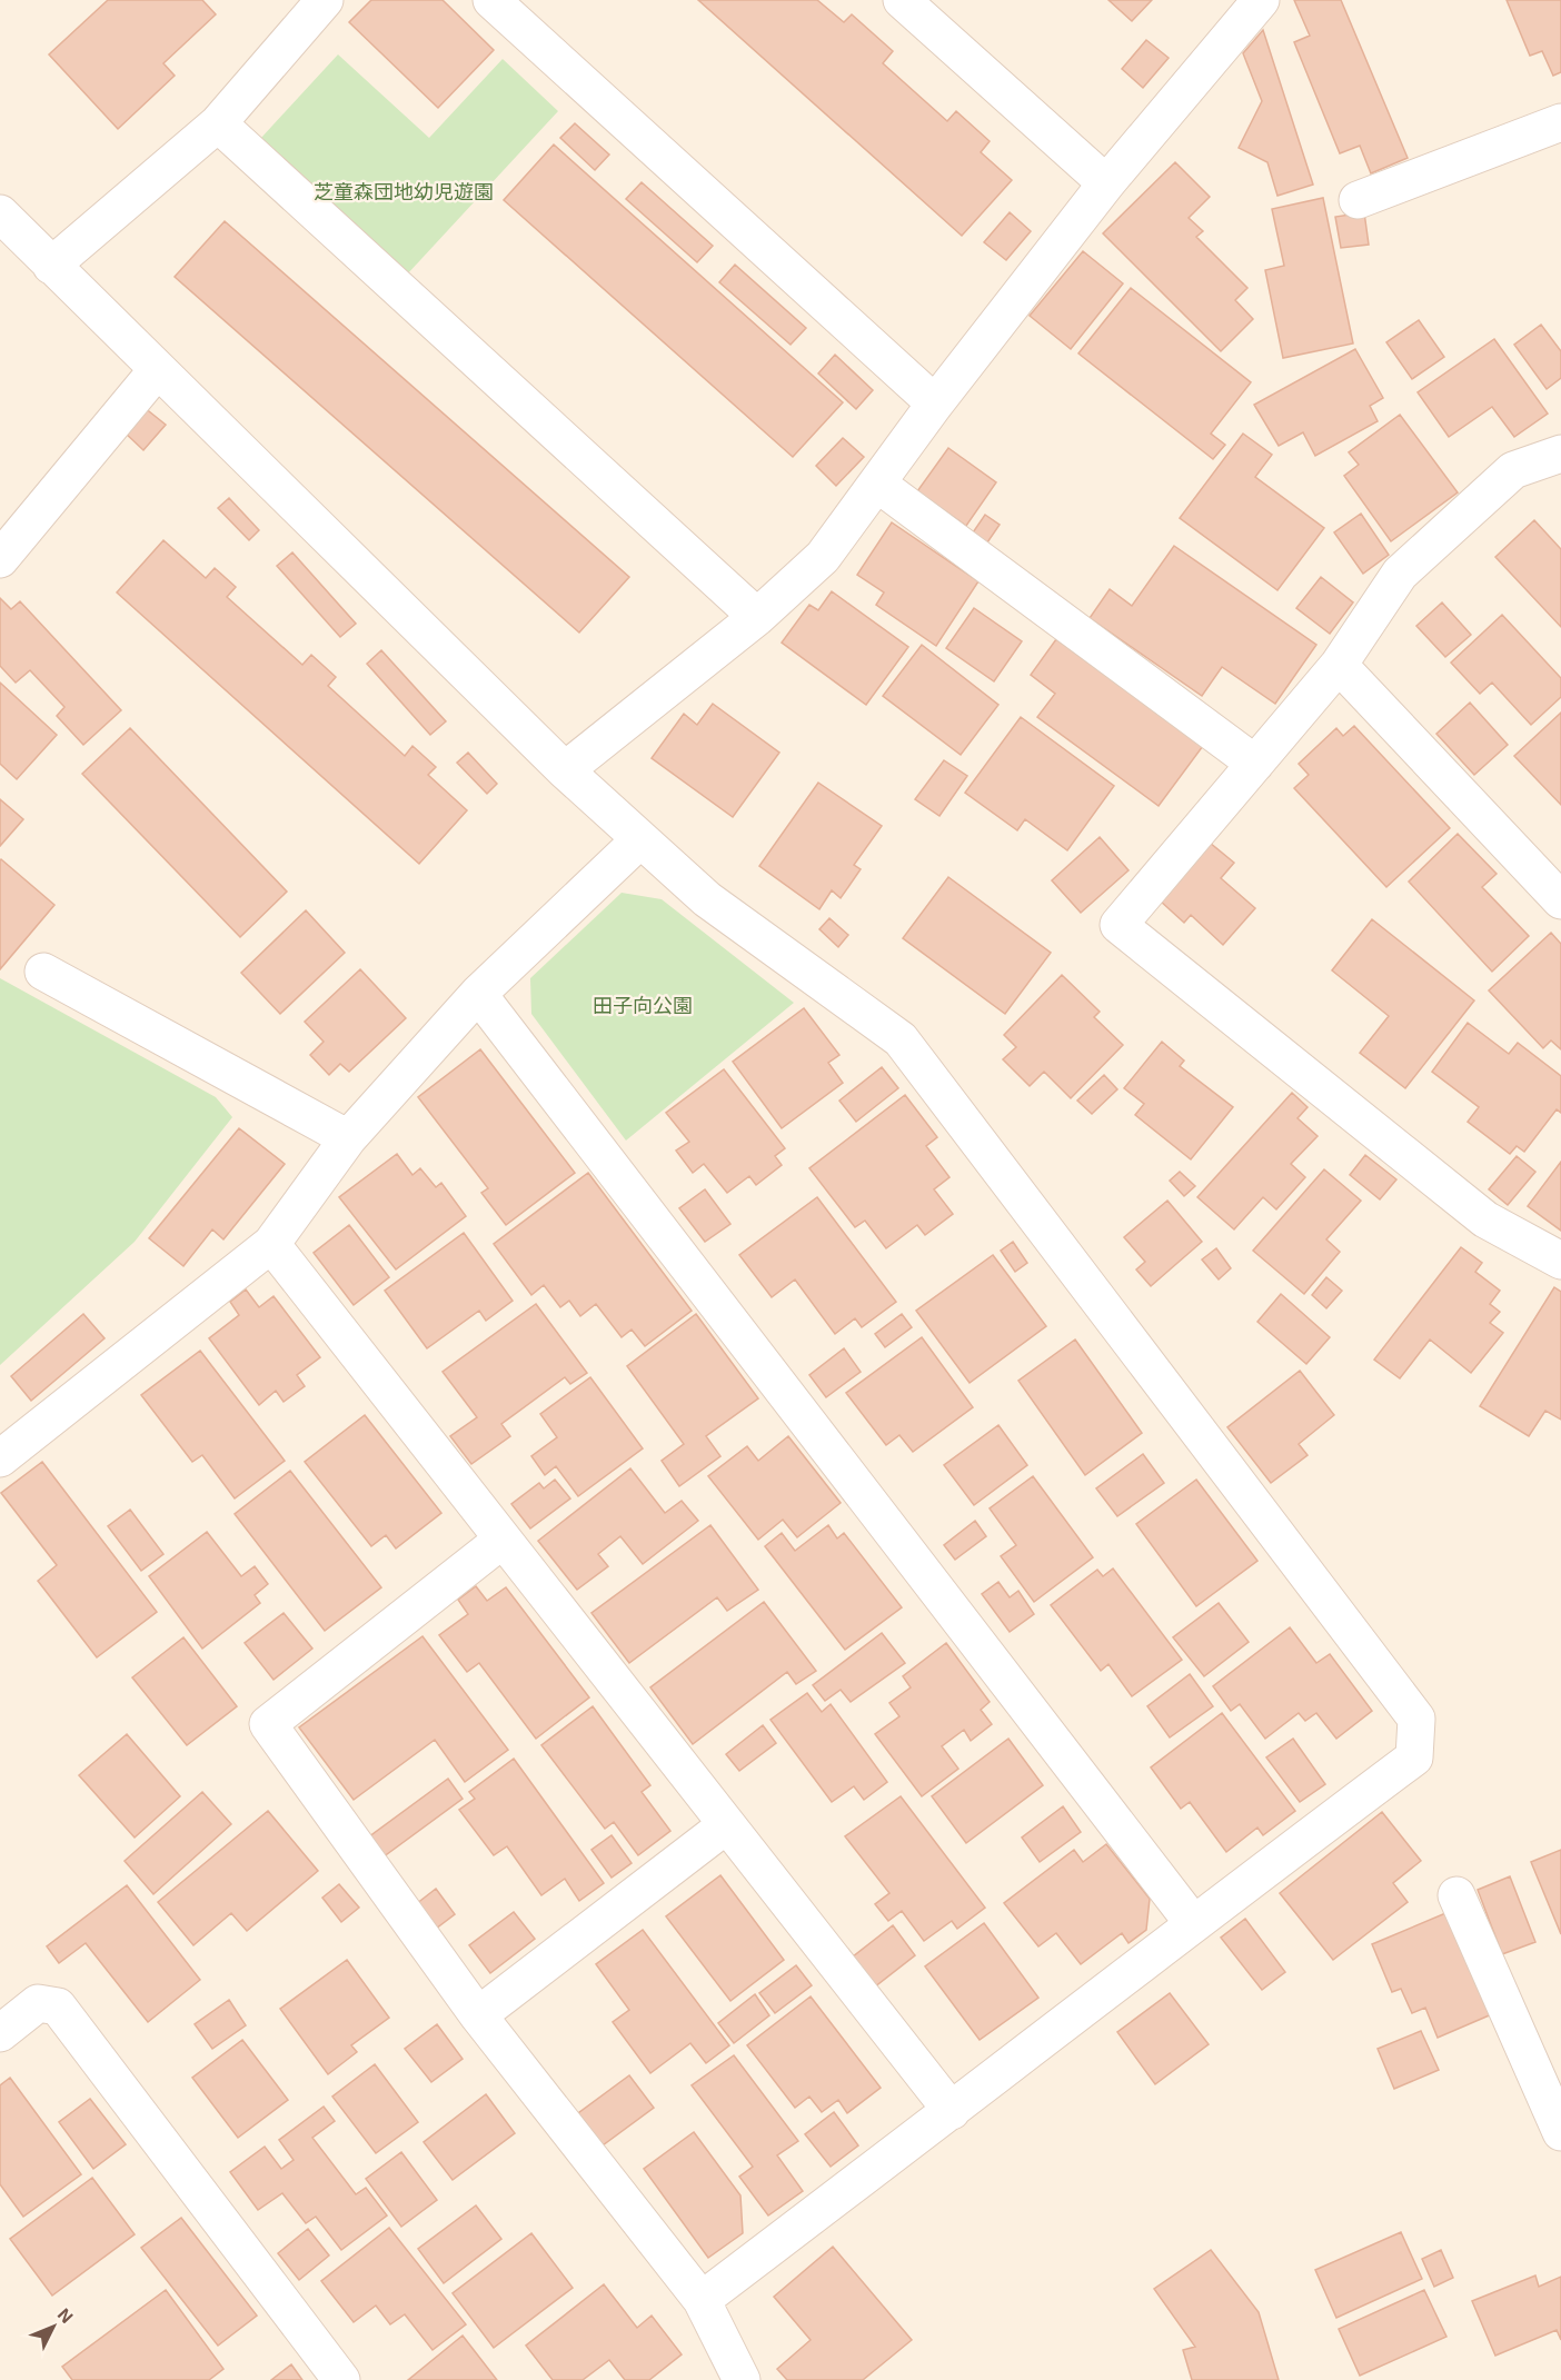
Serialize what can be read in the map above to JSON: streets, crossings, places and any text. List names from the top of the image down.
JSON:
{
  "parks": ["芝童森団地幼児遊園", "田子向公園"],
  "north": "top right"
}
